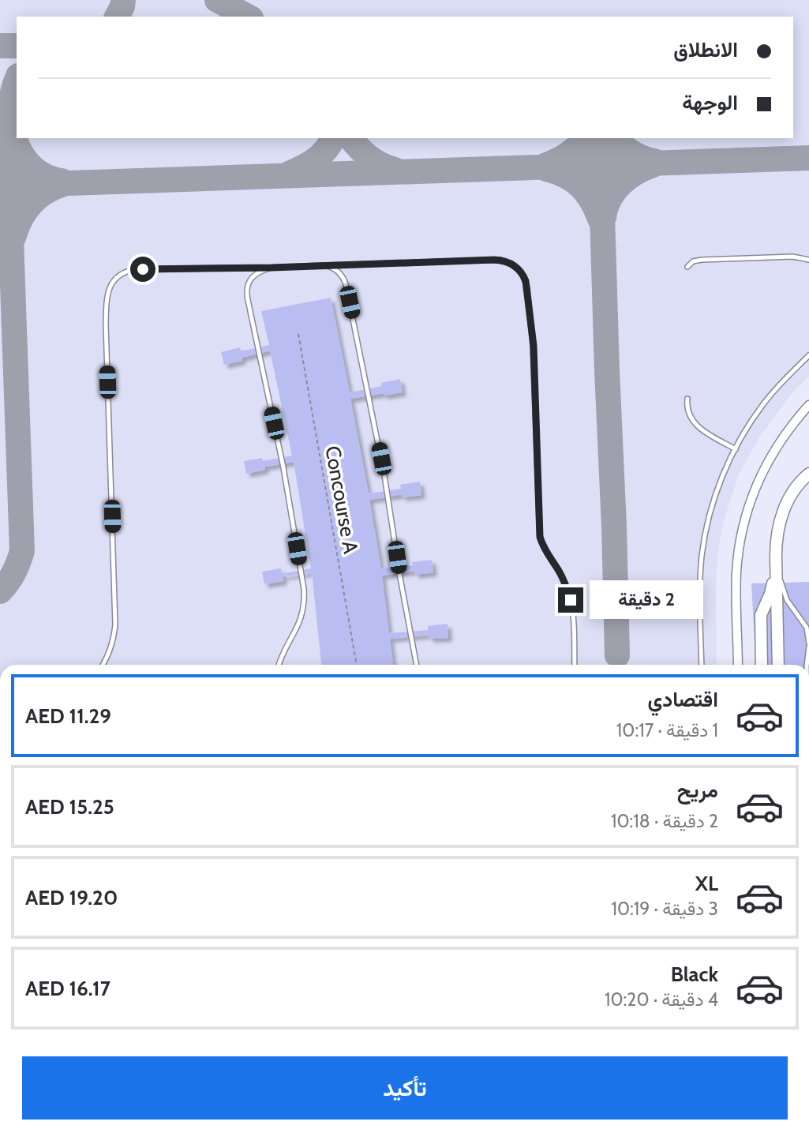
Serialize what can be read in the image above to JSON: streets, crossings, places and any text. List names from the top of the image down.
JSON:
{
  "streets": {
    "path": ["Concourse A"]
  },
  "page": {
    "banner": ["الانطلاق", "الوجهة"],
    "bubble": "2 دقيقة",
    "list": [
      {
        "name": "اقتصادي",
        "note": "1 دقيقة · 10:17",
        "value": "AED 11.29"
      },
      {
        "name": "مريح",
        "note": "2 دقيقة · 10:18",
        "value": "AED 15.25"
      },
      {
        "name": "XL",
        "note": "3 دقيقة · 10:19",
        "value": "AED 19.20"
      },
      {
        "name": "Black",
        "note": "4 دقيقة · 10:20",
        "value": "AED 16.17"
      }
    ],
    "buttons": "تأكيد"
  }
}
